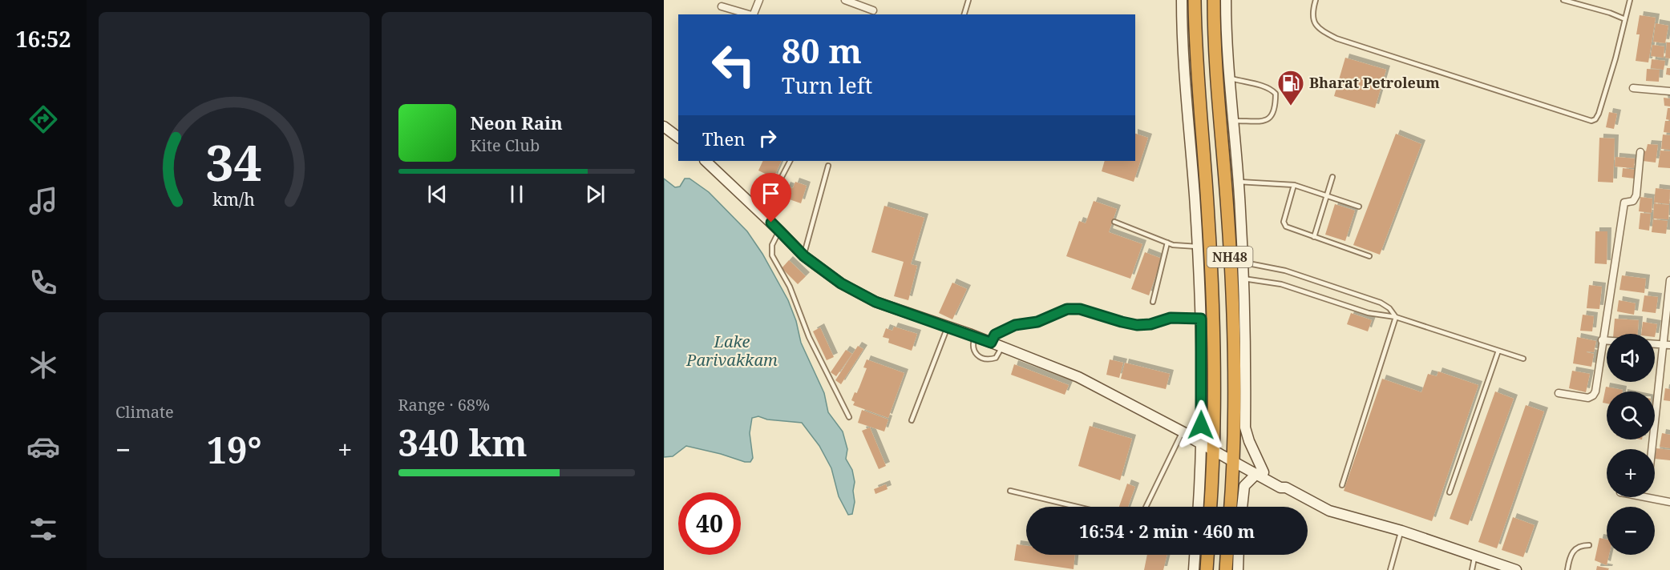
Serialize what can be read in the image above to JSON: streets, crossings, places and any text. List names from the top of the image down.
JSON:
{
  "streets": {
    "highway": ["NH48"]
  },
  "water": ["Lake Parivakkam"],
  "places": {
    "fuel station": ["Bharat Petroleum"]
  },
  "page": {
    "tabs": "16:52",
    "turn": ["80 m", "Turn left"],
    "song": ["Neon Rain", "Kite Club"],
    "then": "Then",
    "tile": [
      "Climate",
      ["Range · 68%", "340 km"]
    ],
    "map_buttons": ["+", "−"],
    "heat": ["−", "19°", "+"],
    "limit": "40",
    "trip": "16:54 · 2 min · 460 m",
    "gauge": ["34", "km/h"]
  }
}
